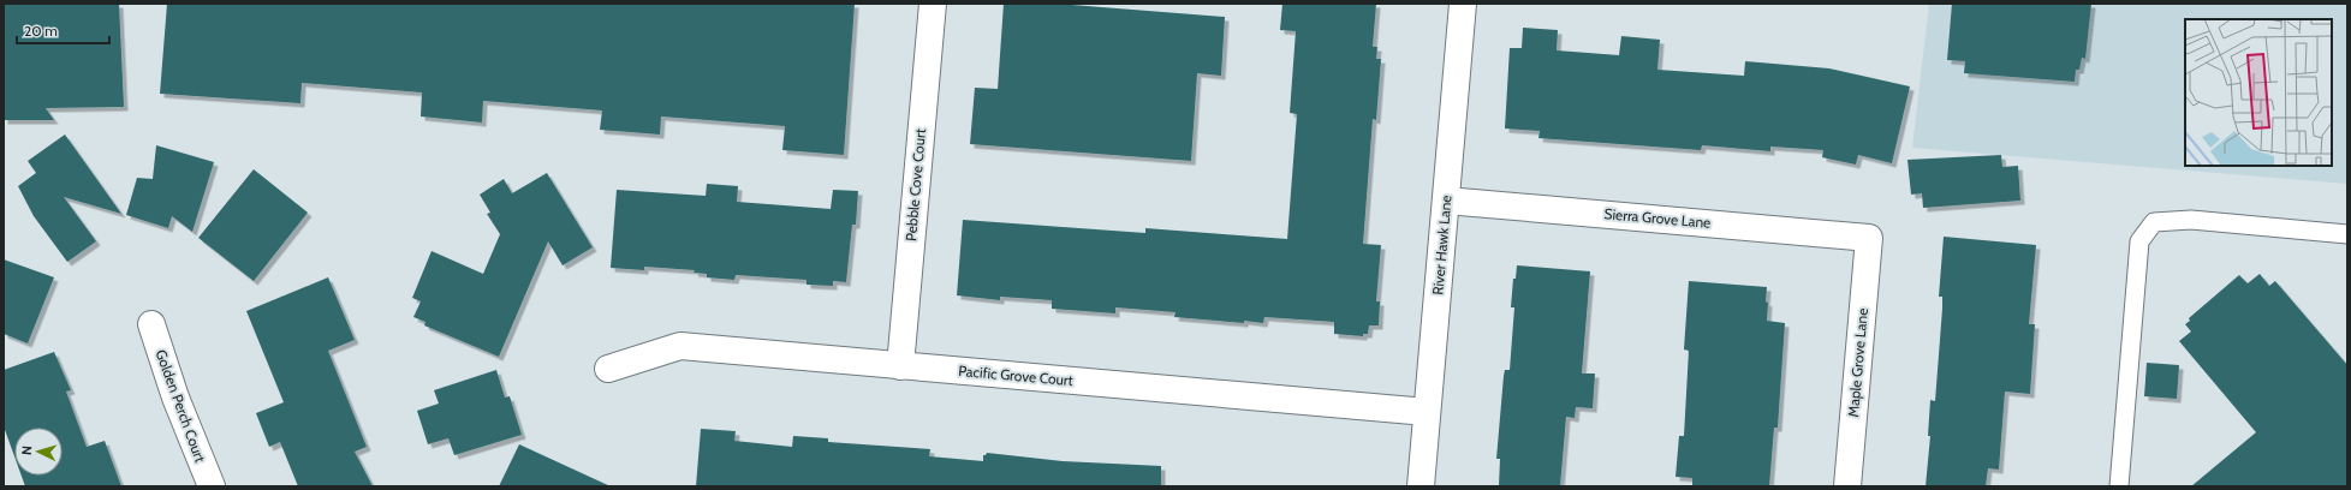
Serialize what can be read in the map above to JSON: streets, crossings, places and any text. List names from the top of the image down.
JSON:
{
  "streets": {
    "street": [
      "Pebble Cove Court",
      "Sierra Grove Lane",
      "River Hawk Lane",
      "Maple Grove Lane",
      "Pacific Grove Court",
      "Golden Perch Court"
    ]
  },
  "crossings": [
    ["Pebble Cove Court", "Pacific Grove Court"],
    ["Sierra Grove Lane", "River Hawk Lane"],
    ["Sierra Grove Lane", "Maple Grove Lane"],
    ["River Hawk Lane", "Pacific Grove Court"]
  ],
  "scale_bar": "20 m",
  "north": "left"
}
